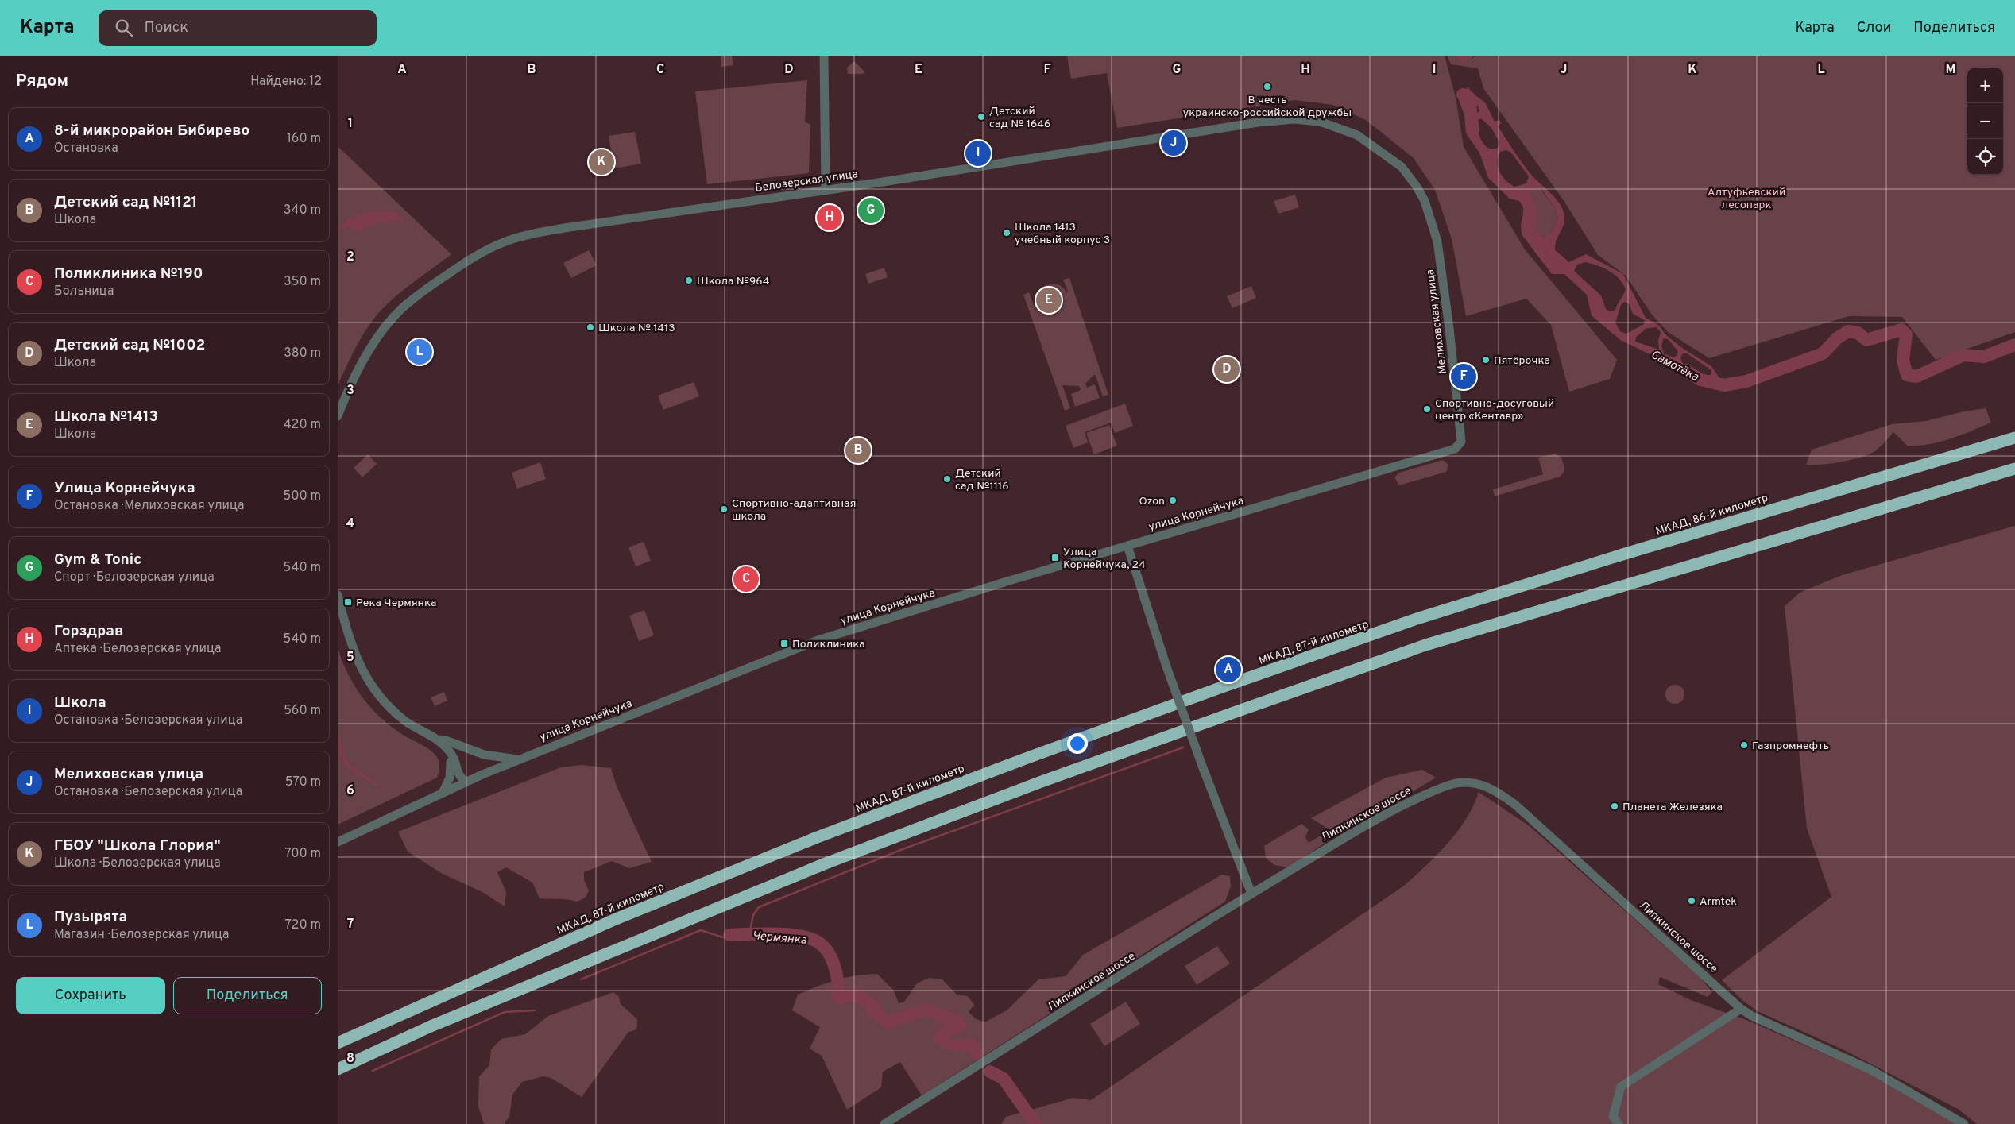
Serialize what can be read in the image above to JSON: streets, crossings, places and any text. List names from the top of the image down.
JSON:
{
  "streets": {
    "highway": ["МКАД, 86-й километр", "МКАД, 87-й километр"],
    "street": [
      "Белозерская улица",
      "Мелиховская улица",
      "улица Корнейчука",
      "Липкинское шоссе"
    ]
  },
  "crossings": [
    ["Белозерская улица", "Мелиховская улица"],
    ["Мелиховская улица", "улица Корнейчука"],
    ["МКАД, 86-й километр", "МКАД, 87-й километр"]
  ],
  "water": ["Самотёка", "Чермянка"],
  "parks": ["Алтуфьевский лесопарк"],
  "places": {
    "other": [
      "В честь украинско-российской дружбы",
      "Детский сад № 1646",
      "Школа 1413 учебный корпус 3",
      "Школа №964",
      "Школа № 1413",
      "Пятёрочка",
      "Спортивно-досуговый центр «Кентавр»",
      "Детский сад №1116",
      "Ozon",
      "Спортивно-адаптивная школа",
      "Газпромнефть",
      "Планета Железяка",
      "Armtek"
    ],
    "transit": ["Улица Корнейчука, 24", "Река Чермянка", "Поликлиника"]
  },
  "page": {
    "header": "Карта",
    "search": "Поиск",
    "nav": ["Карта", "Слои", "Поделиться"],
    "heading": ["Рядом", "Найдено: 12"],
    "map_buttons": ["+", "−"],
    "list": [
      {
        "mark": "A",
        "name": "8-й микрорайон Бибирево",
        "note": "Остановка",
        "value": "160 m"
      },
      {
        "mark": "B",
        "name": "Детский сад №1121",
        "note": "Школа",
        "value": "340 m"
      },
      {
        "mark": "C",
        "name": "Поликлиника №190",
        "note": "Больница",
        "value": "350 m"
      },
      {
        "mark": "D",
        "name": "Детский сад №1002",
        "note": "Школа",
        "value": "380 m"
      },
      {
        "mark": "E",
        "name": "Школа №1413",
        "note": "Школа",
        "value": "420 m"
      },
      {
        "mark": "F",
        "name": "Улица Корнейчука",
        "note": "Остановка · Мелиховская улица",
        "value": "500 m"
      },
      {
        "mark": "G",
        "name": "Gym & Tonic",
        "note": "Спорт · Белозерская улица",
        "value": "540 m"
      },
      {
        "mark": "H",
        "name": "Горздрав",
        "note": "Аптека · Белозерская улица",
        "value": "540 m"
      },
      {
        "mark": "I",
        "name": "Школа",
        "note": "Остановка · Белозерская улица",
        "value": "560 m"
      },
      {
        "mark": "J",
        "name": "Мелиховская улица",
        "note": "Остановка · Белозерская улица",
        "value": "570 m"
      },
      {
        "mark": "K",
        "name": "ГБОУ \"Школа Глория\"",
        "note": "Школа · Белозерская улица",
        "value": "700 m"
      },
      {
        "mark": "L",
        "name": "Пузырята",
        "note": "Магазин · Белозерская улица",
        "value": "720 m"
      }
    ],
    "pins": [
      "J",
      "I",
      "K",
      "G",
      "H",
      "E",
      "L",
      "D",
      "F",
      "B",
      "C",
      "A"
    ],
    "buttons": ["Сохранить", "Поделиться"]
  },
  "grid": {
    "columns": [
      "A",
      "B",
      "C",
      "D",
      "E",
      "F",
      "G",
      "H",
      "I",
      "J",
      "K",
      "L",
      "M"
    ],
    "rows": [
      "1",
      "2",
      "3",
      "4",
      "5",
      "6",
      "7",
      "8"
    ]
  }
}
